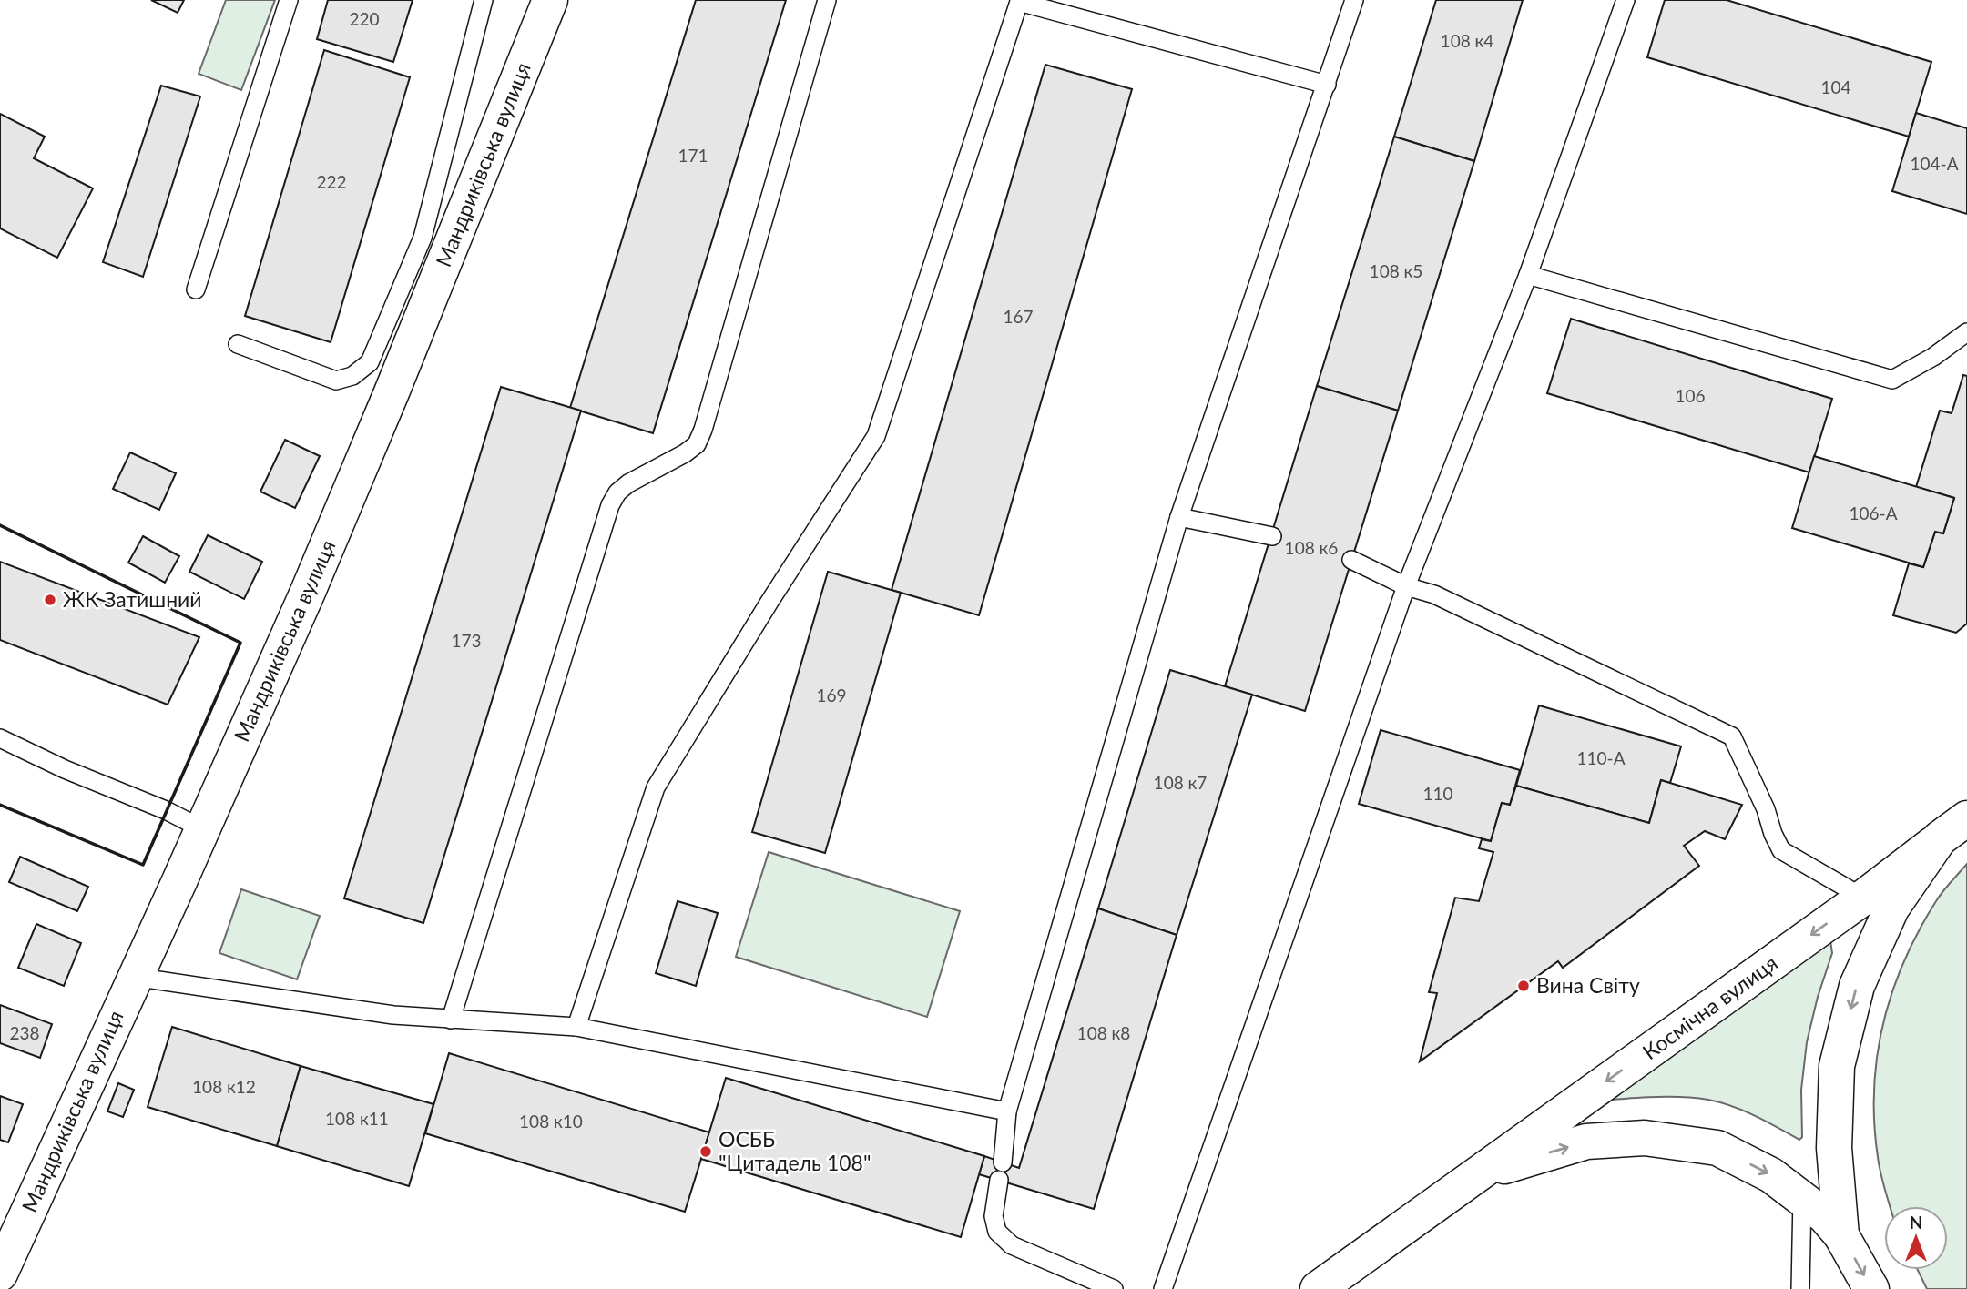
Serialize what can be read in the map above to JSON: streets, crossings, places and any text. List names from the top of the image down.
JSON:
{
  "streets": {
    "main road": ["Мандриківська вулиця", "Космічна вулиця"]
  },
  "places": ["ЖК Затишний", "Вина Світу", "ОСББ \"Цитадель 108\""],
  "house_numbers": [
    "220",
    "108 к4",
    "104",
    "171",
    "104-А",
    "222",
    "108 к5",
    "167",
    "106",
    "106-А",
    "108 к6",
    "173",
    "169",
    "110-А",
    "108 к7",
    "110",
    "238",
    "108 к8",
    "108 к12",
    "108 к11",
    "108 к10"
  ],
  "north": "top"
}
